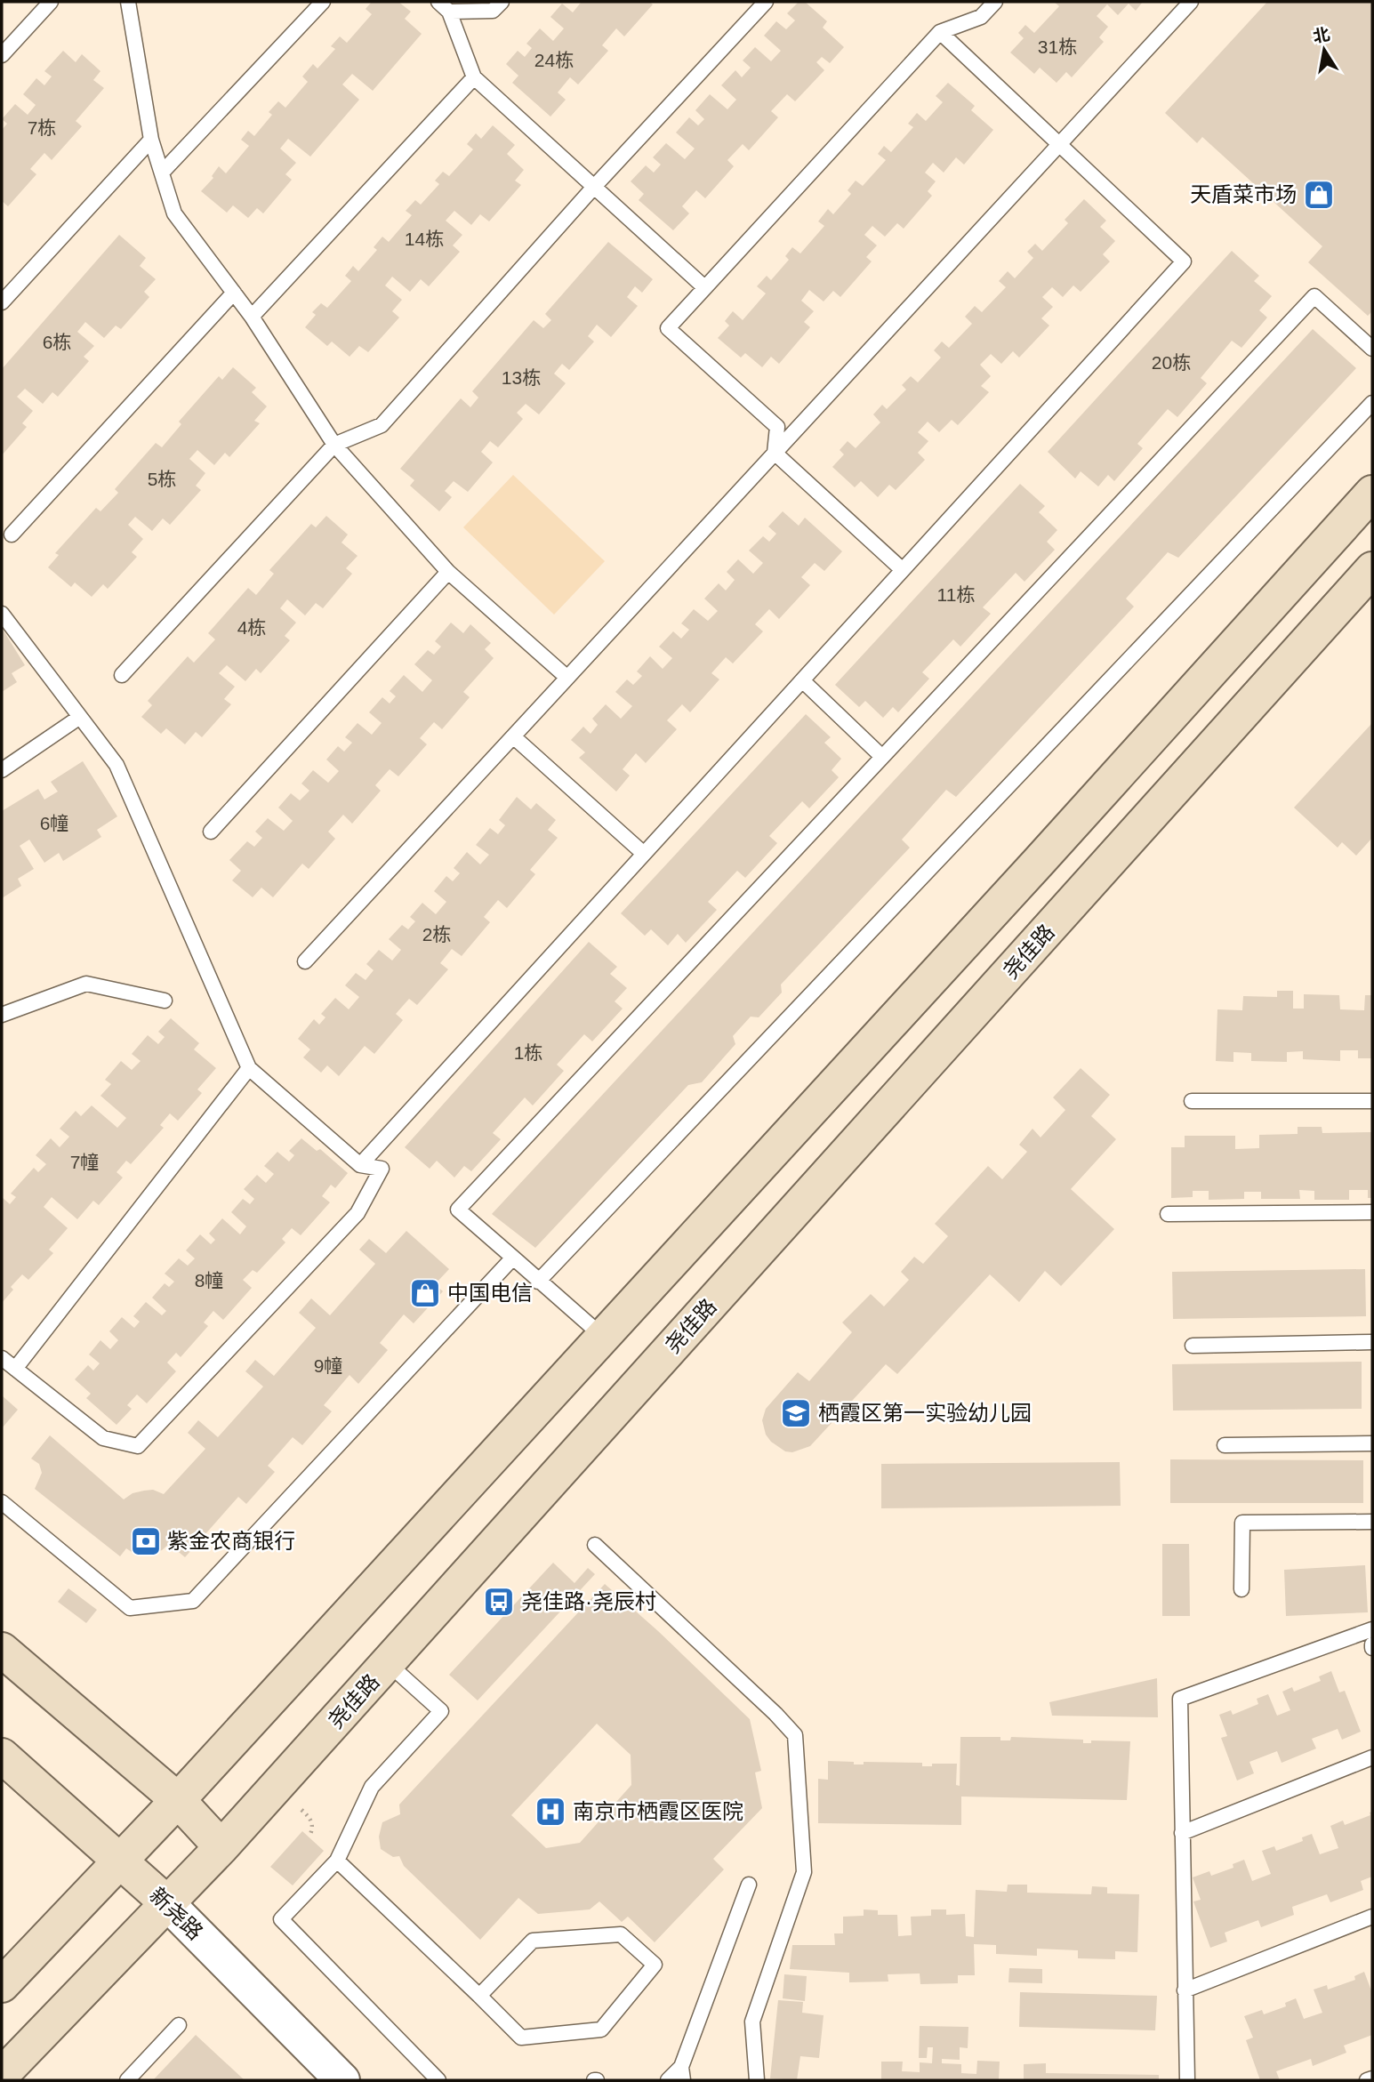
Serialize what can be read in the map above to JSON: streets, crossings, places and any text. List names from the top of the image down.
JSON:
{
  "streets": {
    "main road": ["尧佳路", "新尧路"]
  },
  "crossings": [
    ["尧佳路", "新尧路"]
  ],
  "places": {
    "shop": ["天盾菜市场", "中国电信"],
    "school or university": ["栖霞区第一实验幼儿园"],
    "bank": ["紫金农商银行"],
    "bus stop": ["尧佳路·尧辰村"],
    "hospital": ["南京市栖霞区医院"]
  },
  "house_numbers": [
    "31栋",
    "24栋",
    "7栋",
    "14栋",
    "6栋",
    "20栋",
    "13栋",
    "5栋",
    "11栋",
    "4栋",
    "6幢",
    "2栋",
    "1栋",
    "7幢",
    "8幢",
    "9幢"
  ],
  "north": "top"
}
